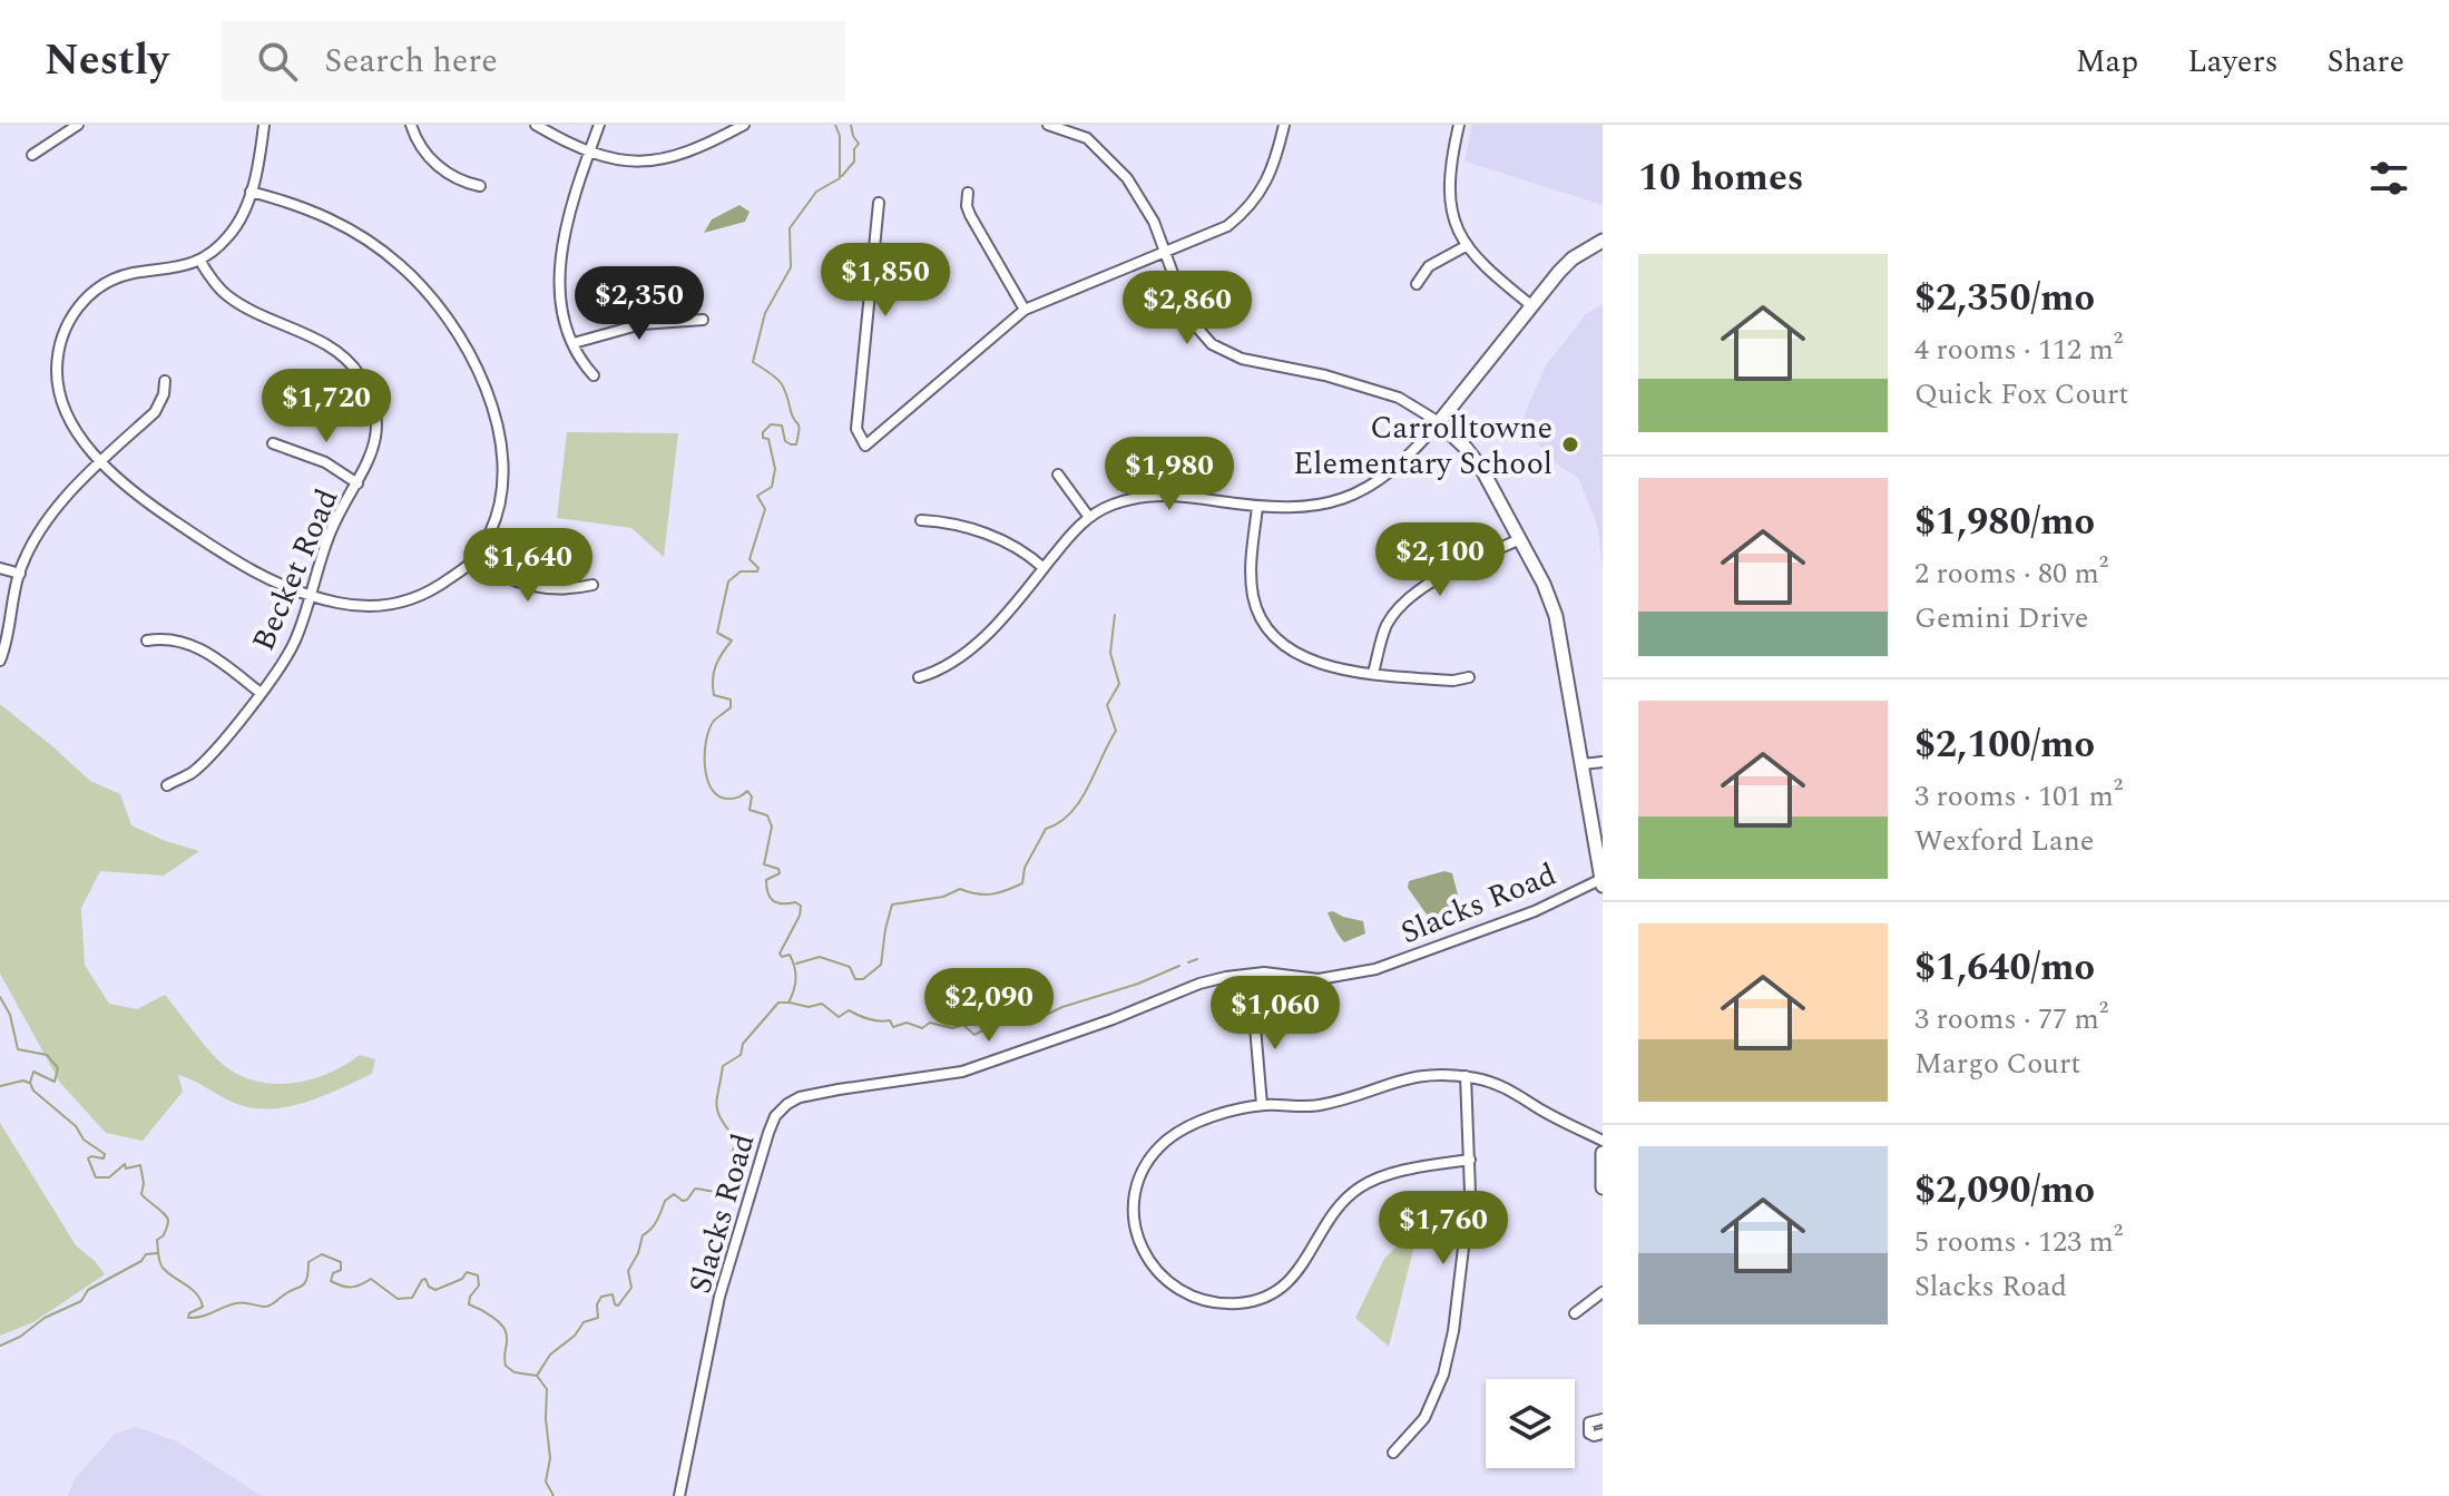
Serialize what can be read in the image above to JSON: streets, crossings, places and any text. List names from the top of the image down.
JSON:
{
  "streets": {
    "street": ["Becket Road", "Slacks Road"]
  },
  "places": ["Carrolltowne Elementary School"],
  "page": {
    "header": "Nestly",
    "search": "Search here",
    "nav": ["Map", "Layers", "Share"],
    "heading": "10 homes",
    "list": [
      {
        "name": "$2,350/mo",
        "note": "4 rooms · 112 m² · Quick Fox Court"
      },
      {
        "name": "$1,980/mo",
        "note": "2 rooms · 80 m² · Gemini Drive"
      },
      {
        "name": "$2,100/mo",
        "note": "3 rooms · 101 m² · Wexford Lane"
      },
      {
        "name": "$1,640/mo",
        "note": "3 rooms · 77 m² · Margo Court"
      },
      {
        "name": "$2,090/mo",
        "note": "5 rooms · 123 m² · Slacks Road"
      }
    ],
    "price": [
      "$1,850",
      "$2,350",
      "$2,860",
      "$1,720",
      "$1,980",
      "$2,100",
      "$1,640",
      "$2,090",
      "$1,060",
      "$1,760"
    ]
  }
}
